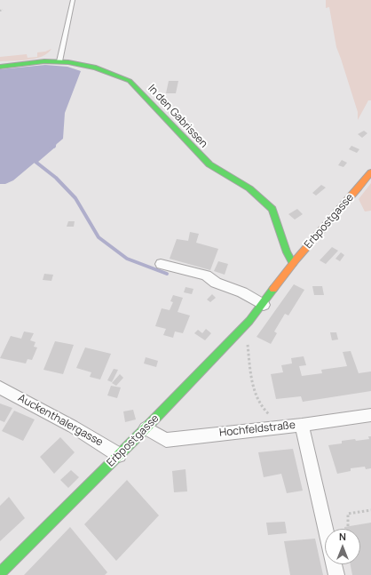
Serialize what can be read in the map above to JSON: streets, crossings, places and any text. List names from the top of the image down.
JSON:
{
  "streets": {
    "street": [
      "In den Gabrissen",
      "Erbpostgasse",
      "Auckenthalergasse",
      "Hochfeldstraße"
    ]
  },
  "crossings": [
    ["In den Gabrissen", "Erbpostgasse"],
    ["Erbpostgasse", "Auckenthalergasse"],
    ["Erbpostgasse", "Hochfeldstraße"]
  ],
  "north": "top"
}
